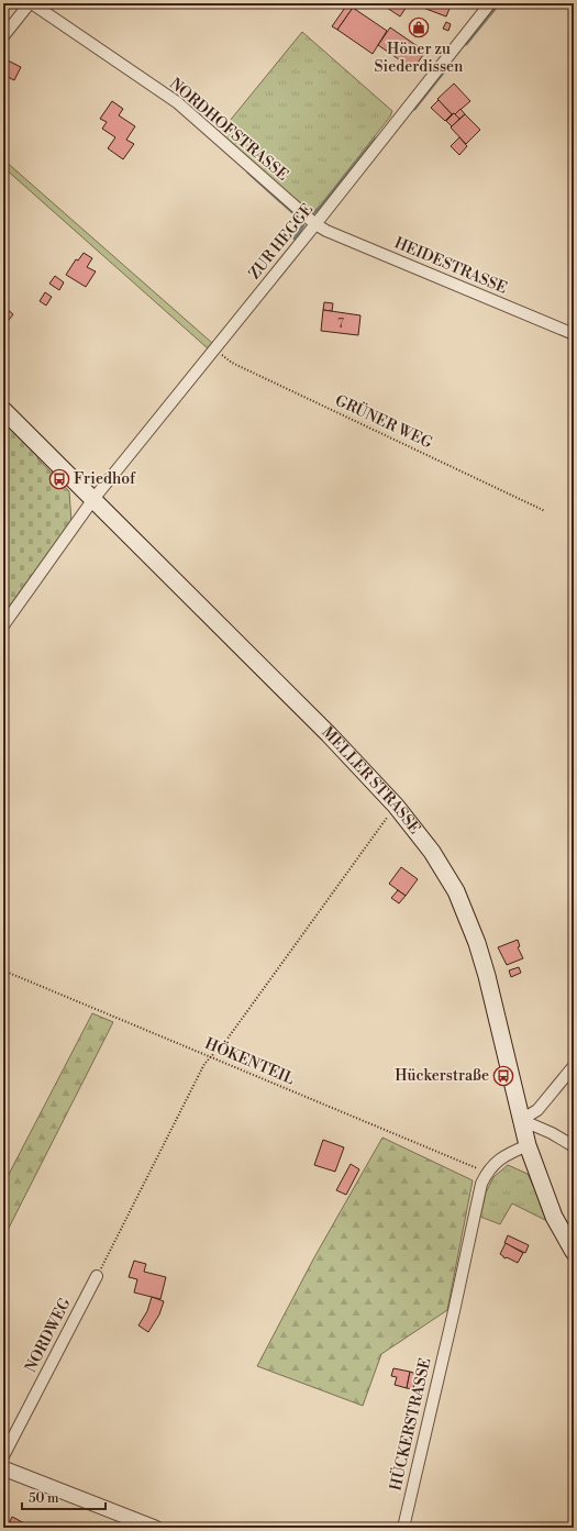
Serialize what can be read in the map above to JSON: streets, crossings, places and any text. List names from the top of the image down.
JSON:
{
  "streets": {
    "main road": ["MELLER STRASSE"],
    "street": [
      "NORDHOFSTRASSE",
      "ZUR HEGGE",
      "HEIDESTRASSE",
      "NORDWEG",
      "HÜCKERSTRASSE"
    ],
    "path": ["GRÜNER WEG", "HÖKENTEIL"]
  },
  "crossings": [
    ["NORDHOFSTRASSE", "ZUR HEGGE"],
    ["NORDHOFSTRASSE", "HEIDESTRASSE"],
    ["ZUR HEGGE", "HEIDESTRASSE"],
    ["ZUR HEGGE", "GRÜNER WEG"],
    ["ZUR HEGGE", "MELLER STRASSE"],
    ["MELLER STRASSE", "HÜCKERSTRASSE"],
    ["HÖKENTEIL", "HÜCKERSTRASSE"]
  ],
  "places": {
    "shop": ["Höner zu Siederdissen"],
    "bus stop": ["Friedhof", "Hückerstraße"]
  },
  "house_numbers": ["7"],
  "scale_bar": "50 m"
}
